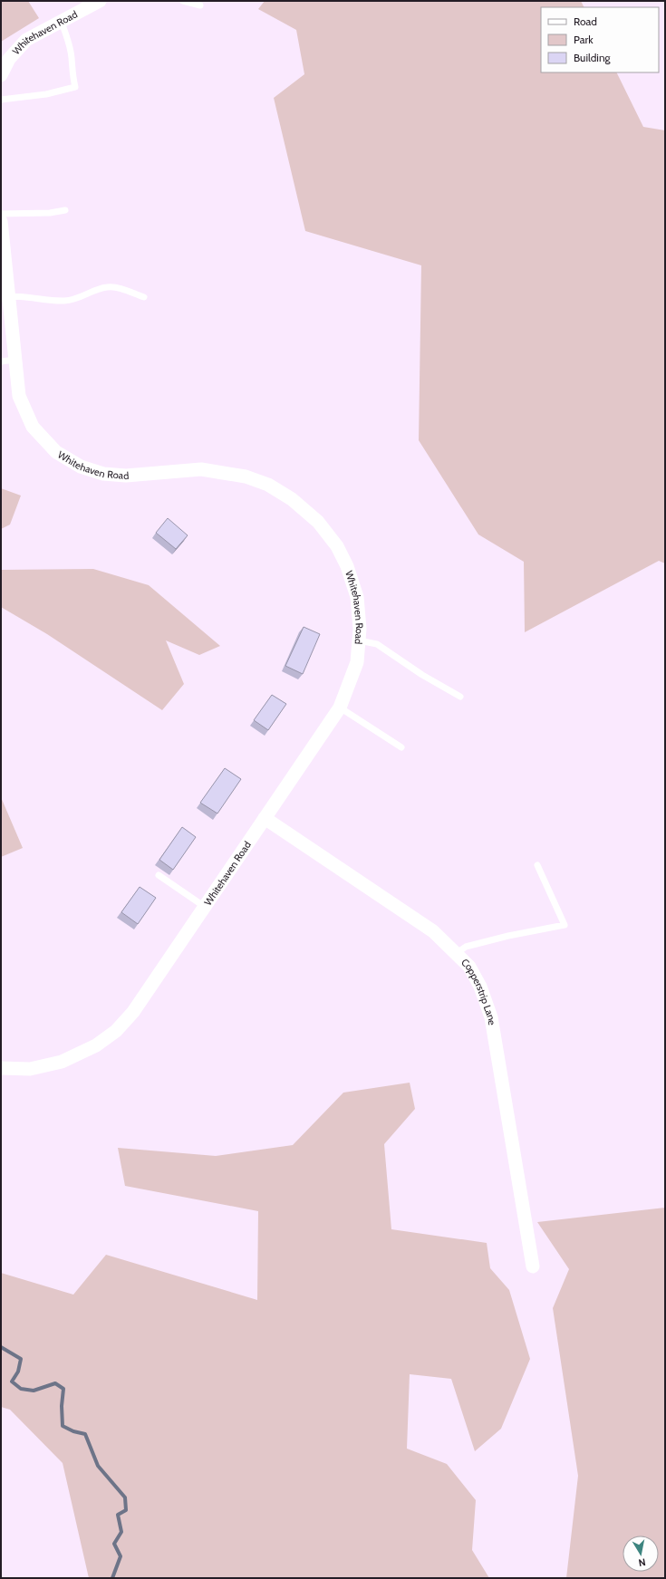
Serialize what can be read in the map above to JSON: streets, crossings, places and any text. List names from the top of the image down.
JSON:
{
  "streets": {
    "street": ["Whitehaven Road", "Copperstrip Lane"]
  },
  "crossings": [
    ["Whitehaven Road", "Copperstrip Lane"]
  ],
  "legend": ["Road", "Park", "Building"],
  "north": "bottom"
}
